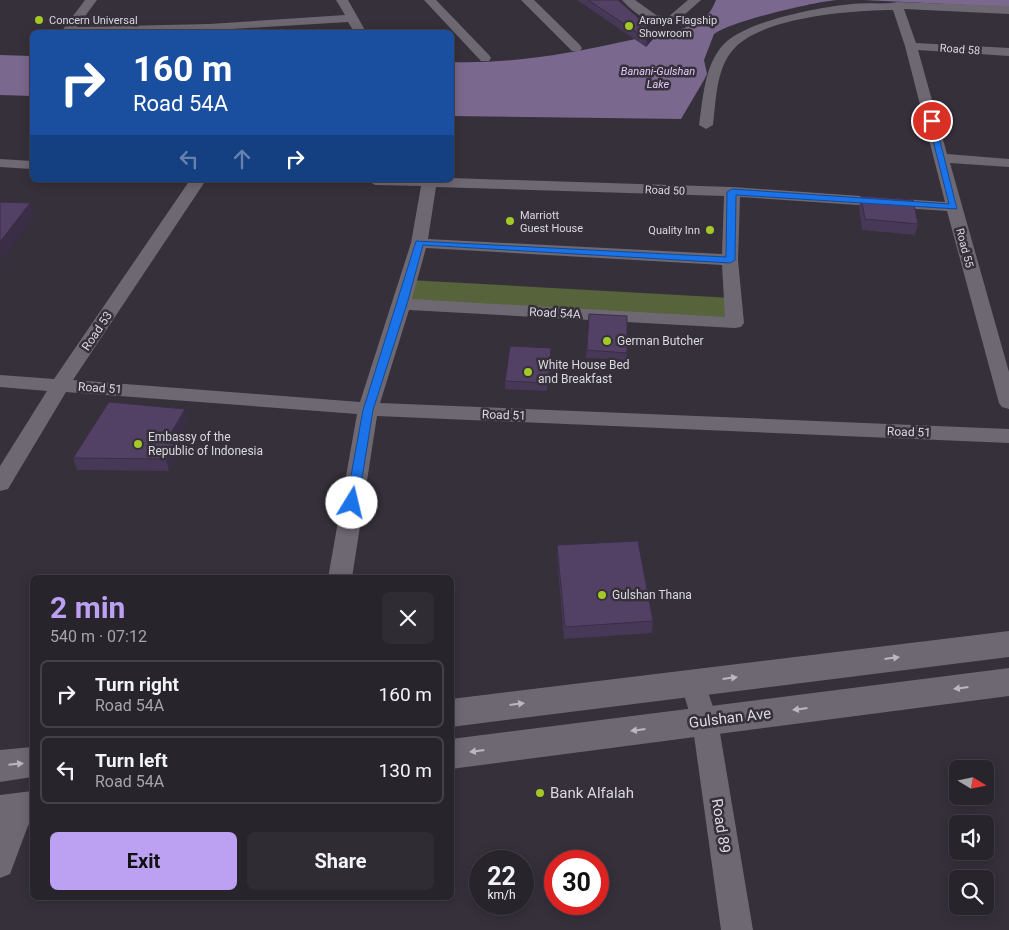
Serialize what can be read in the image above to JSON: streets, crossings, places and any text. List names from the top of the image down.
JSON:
{
  "streets": {
    "street": [
      "Road 58",
      "Road 50",
      "Road 55",
      "Road 54A",
      "Road 53",
      "Road 51",
      "Gulshan Ave",
      "Road 89"
    ]
  },
  "crossings": [
    ["Road 58", "Road 55"],
    ["Road 50", "Road 55"],
    ["Road 50", "Road 54A"],
    ["Road 53", "Road 51"],
    ["Gulshan Ave", "Road 89"]
  ],
  "water": ["Banani-Gulshan Lake"],
  "places": [
    "Concern Universal",
    "Aranya Flagship Showroom",
    "Marriott Guest House",
    "Quality Inn",
    "German Butcher",
    "White House Bed and Breakfast",
    "Embassy of the Republic of Indonesia",
    "Gulshan Thana",
    "Bank Alfalah"
  ],
  "north": "right",
  "page": {
    "turn": ["160 m", "Road 54A"],
    "heading": ["2 min", "540 m · 07:12"],
    "list": [
      {
        "name": "Turn right",
        "note": "Road 54A",
        "value": "160 m"
      },
      {
        "name": "Turn left",
        "note": "Road 54A",
        "value": "130 m"
      }
    ],
    "buttons": ["Exit", "Share"],
    "speed": "22 km/h",
    "limit": "30"
  }
}
